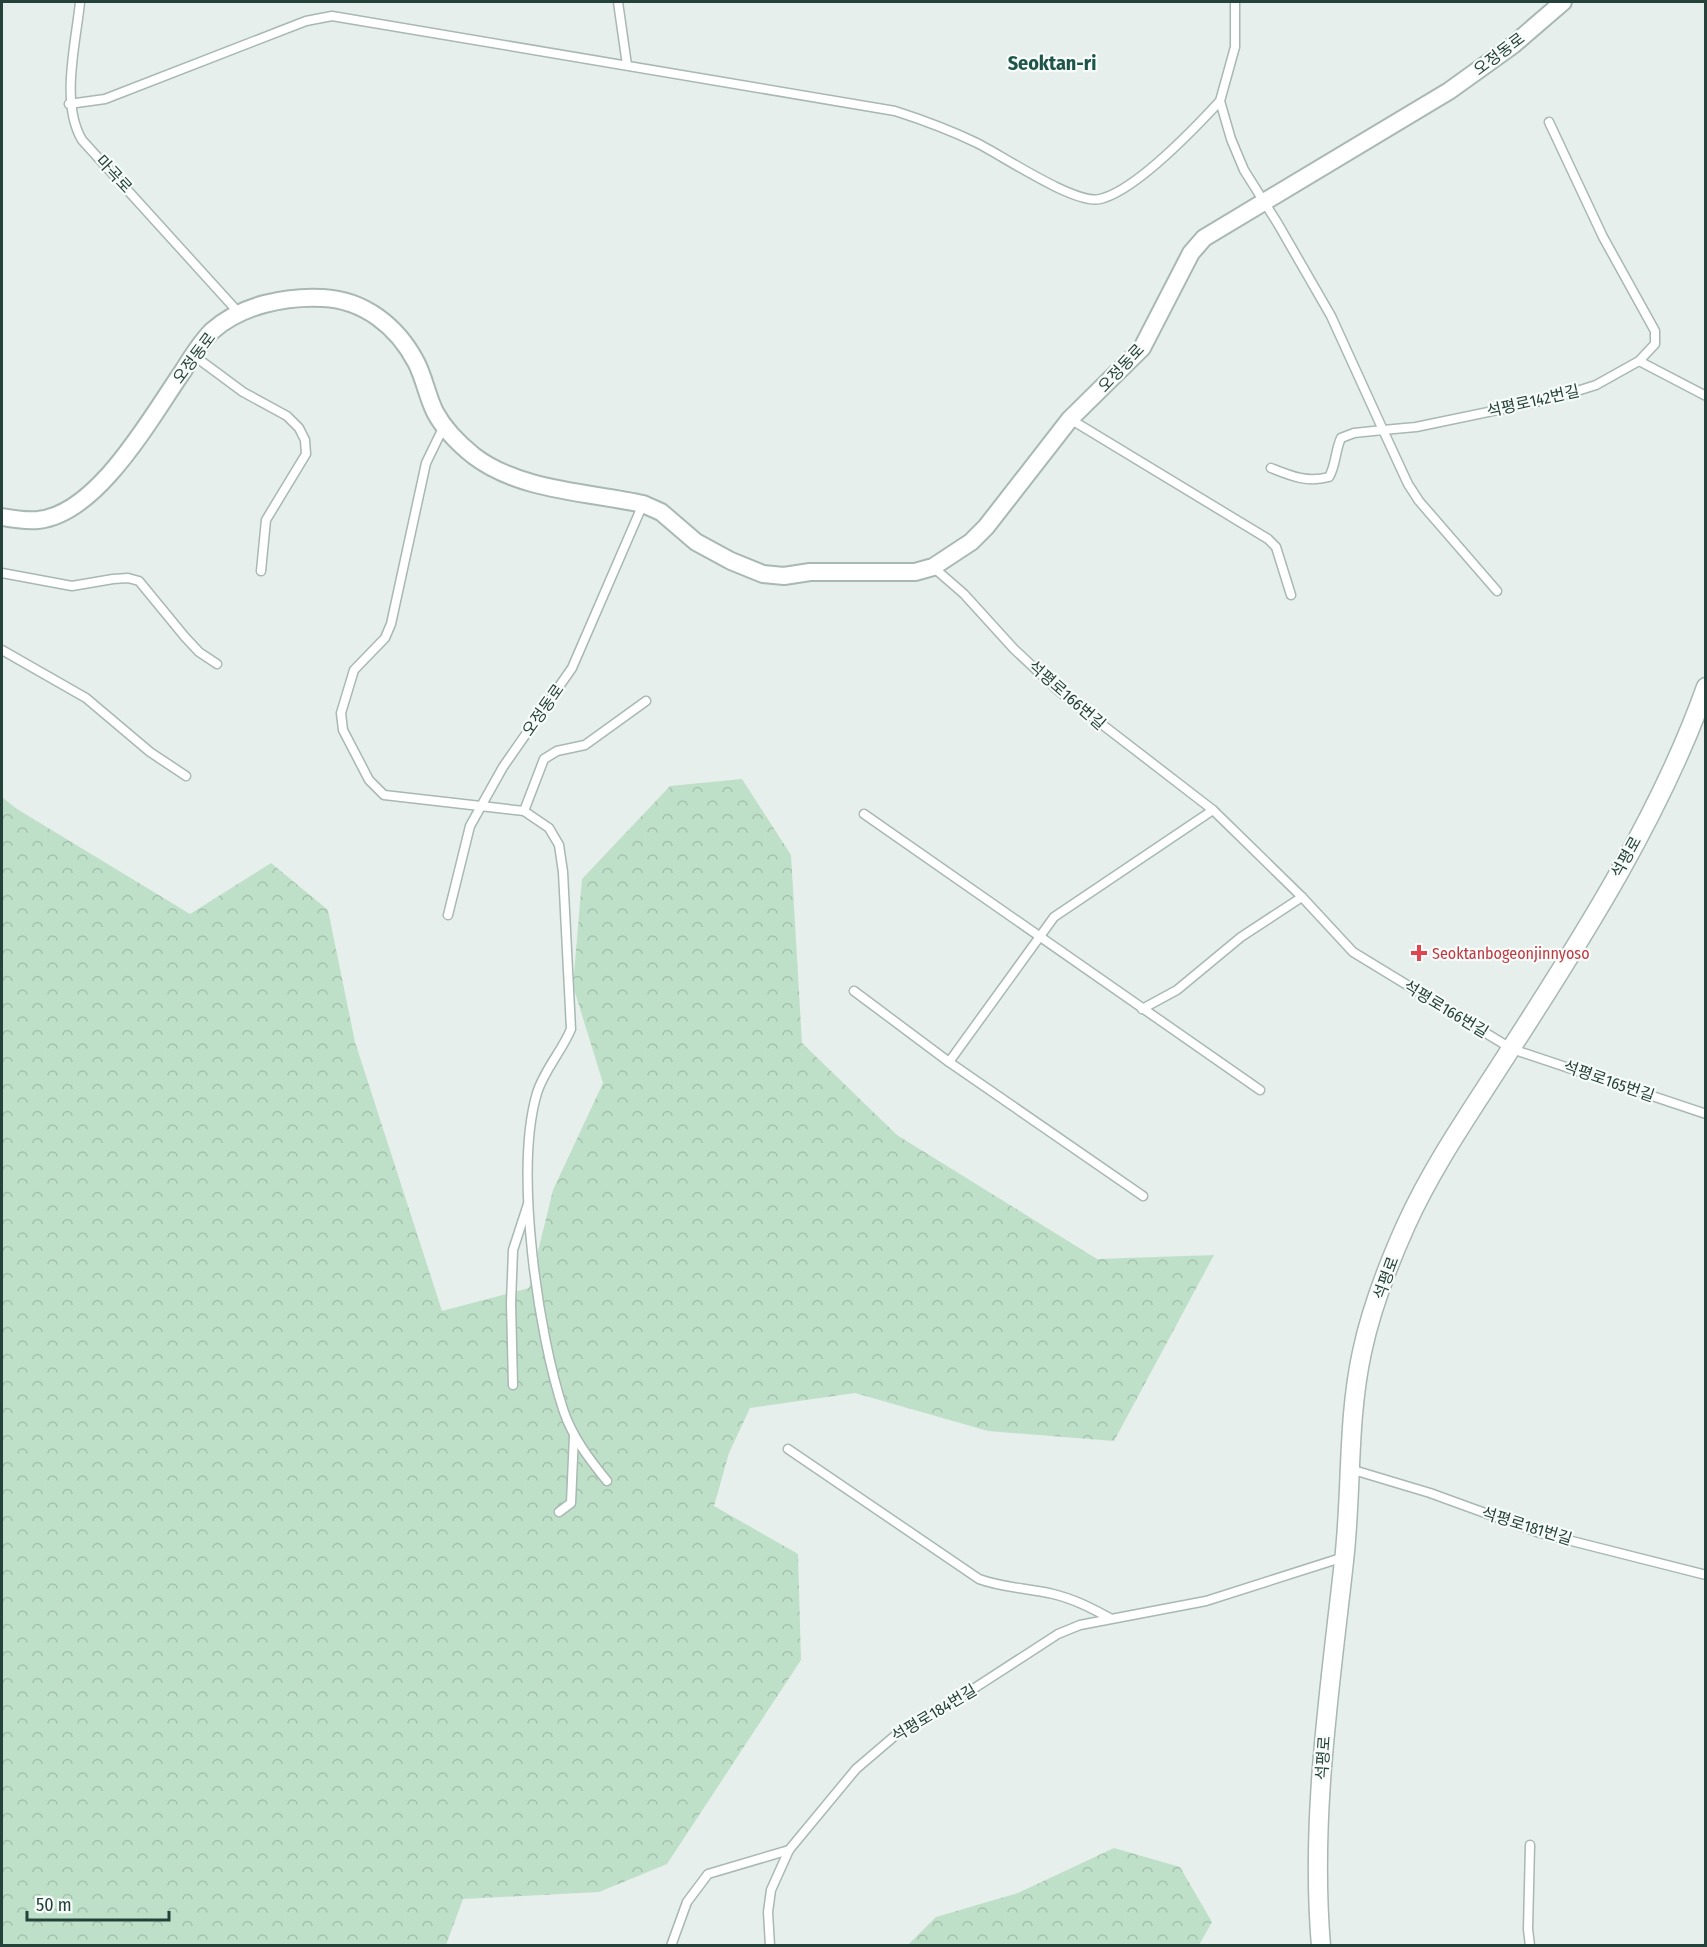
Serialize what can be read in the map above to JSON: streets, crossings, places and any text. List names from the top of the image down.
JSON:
{
  "streets": {
    "street": ["오정동로", "석평로"],
    "lane": [
      "마곡로",
      "석평로142번길",
      "석평로166번길",
      "석평로165번길",
      "석평로181번길",
      "석평로184번길"
    ]
  },
  "crossings": [
    ["오정동로", "마곡로"],
    ["오정동로", "석평로166번길"],
    ["석평로166번길", "석평로"],
    ["석평로166번길", "석평로165번길"],
    ["석평로", "석평로165번길"],
    ["석평로", "석평로181번길"],
    ["석평로", "석평로184번길"]
  ],
  "districts": ["Seoktan-ri"],
  "places": {
    "health": ["Seoktanbogeonjinnyoso"]
  },
  "scale_bar": "50 m"
}
